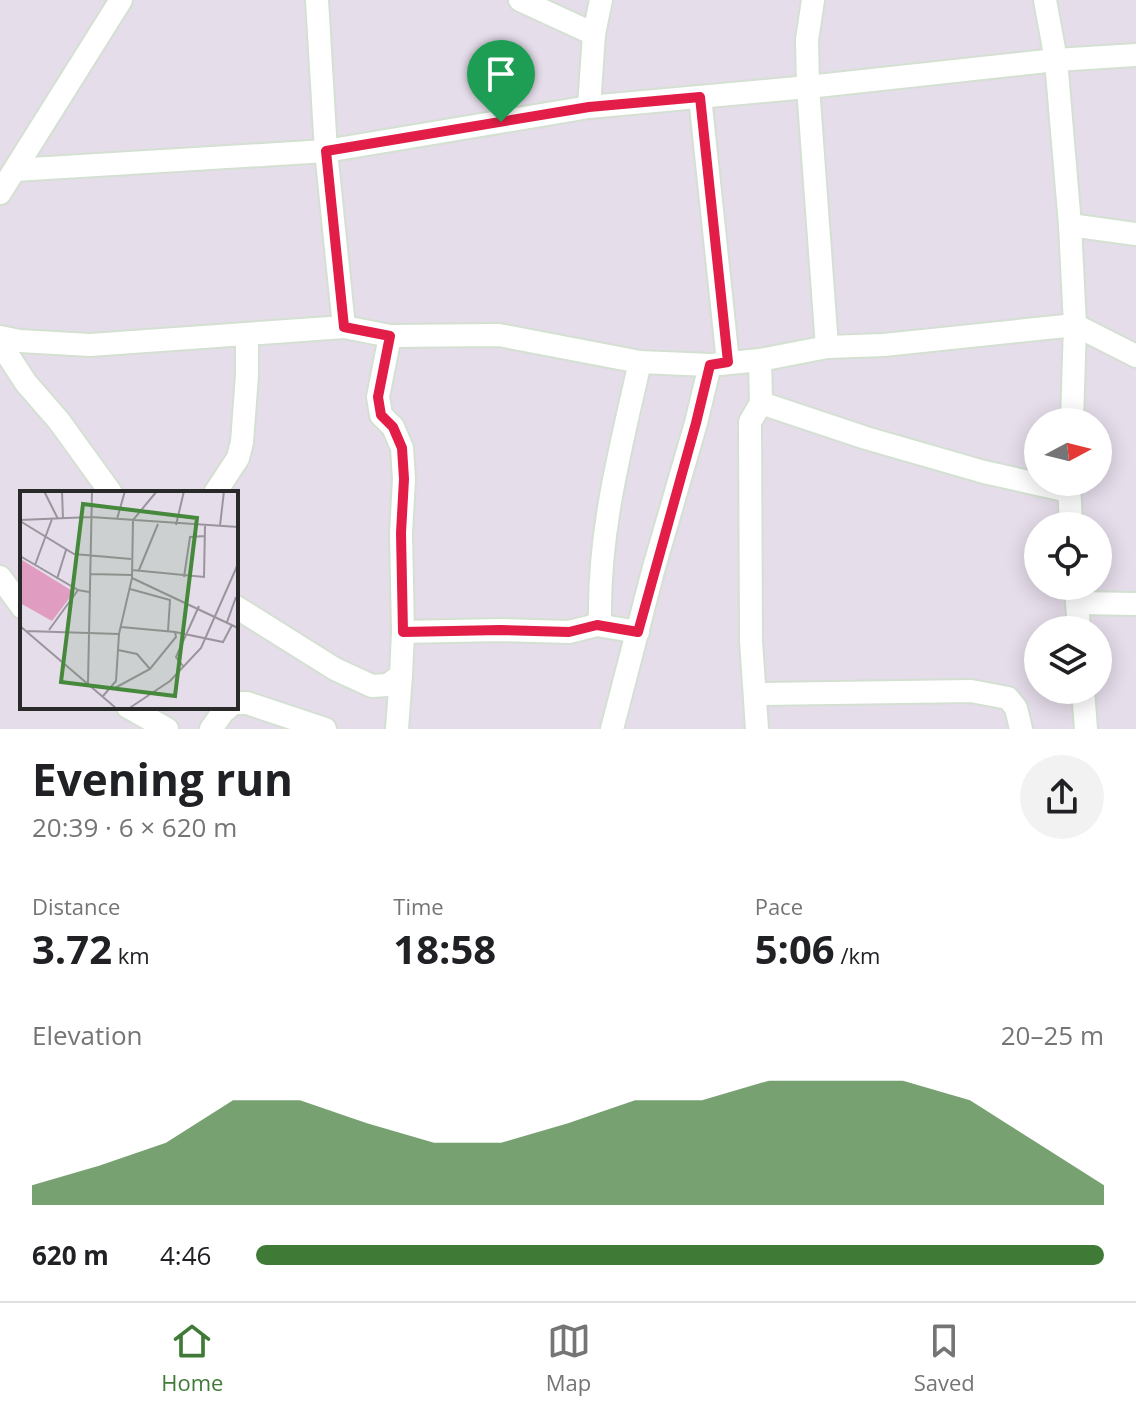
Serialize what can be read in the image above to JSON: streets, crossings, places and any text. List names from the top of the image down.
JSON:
{
  "north": "right",
  "page": {
    "heading": ["Evening run", "20:39 · 6 × 620 m"],
    "stats": [
      ["Distance", "3.72 km"],
      ["Time", "18:58"],
      ["Pace", "5:06 /km"]
    ],
    "chart": ["Elevation", "20–25 m"],
    "list": [
      {
        "name": "620 m",
        "note": "4:46"
      }
    ],
    "tabs": ["Home", "Map", "Saved"]
  }
}
